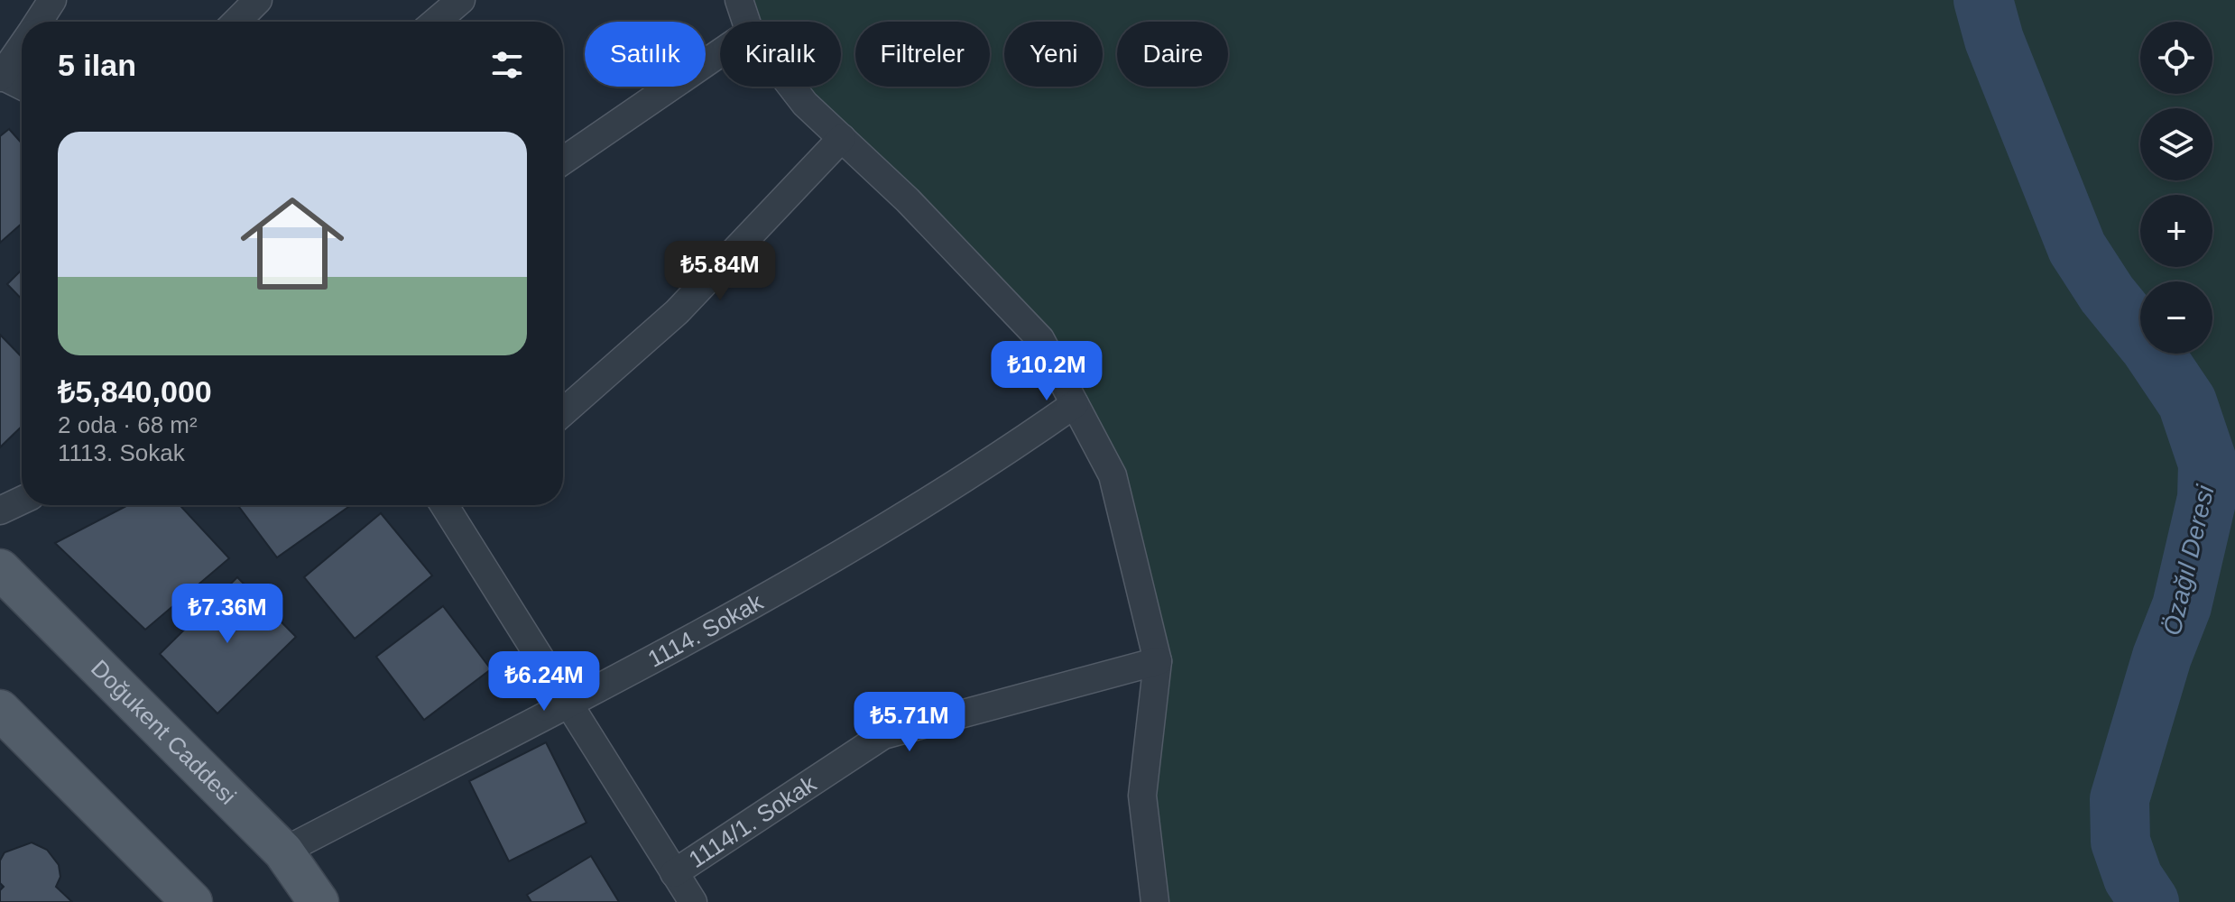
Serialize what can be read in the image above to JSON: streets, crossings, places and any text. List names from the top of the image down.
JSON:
{
  "streets": {
    "main road": ["Doğukent Caddesi"],
    "street": ["1114. Sokak", "1114/1. Sokak"]
  },
  "crossings": [
    ["1114. Sokak", "Doğukent Caddesi"]
  ],
  "water": ["Özağıl Deresi"],
  "page": {
    "map_buttons": ["+", "−"],
    "chip": [
      "Satılık",
      "Kiralık",
      "Filtreler",
      "Yeni",
      "Daire"
    ],
    "heading": "5 ilan",
    "list": [
      {
        "name": "₺5,840,000",
        "note": "2 oda · 68 m² · 1113. Sokak"
      }
    ],
    "price": [
      "₺5.84M",
      "₺10.2M",
      "₺7.36M",
      "₺6.24M",
      "₺5.71M"
    ]
  }
}
